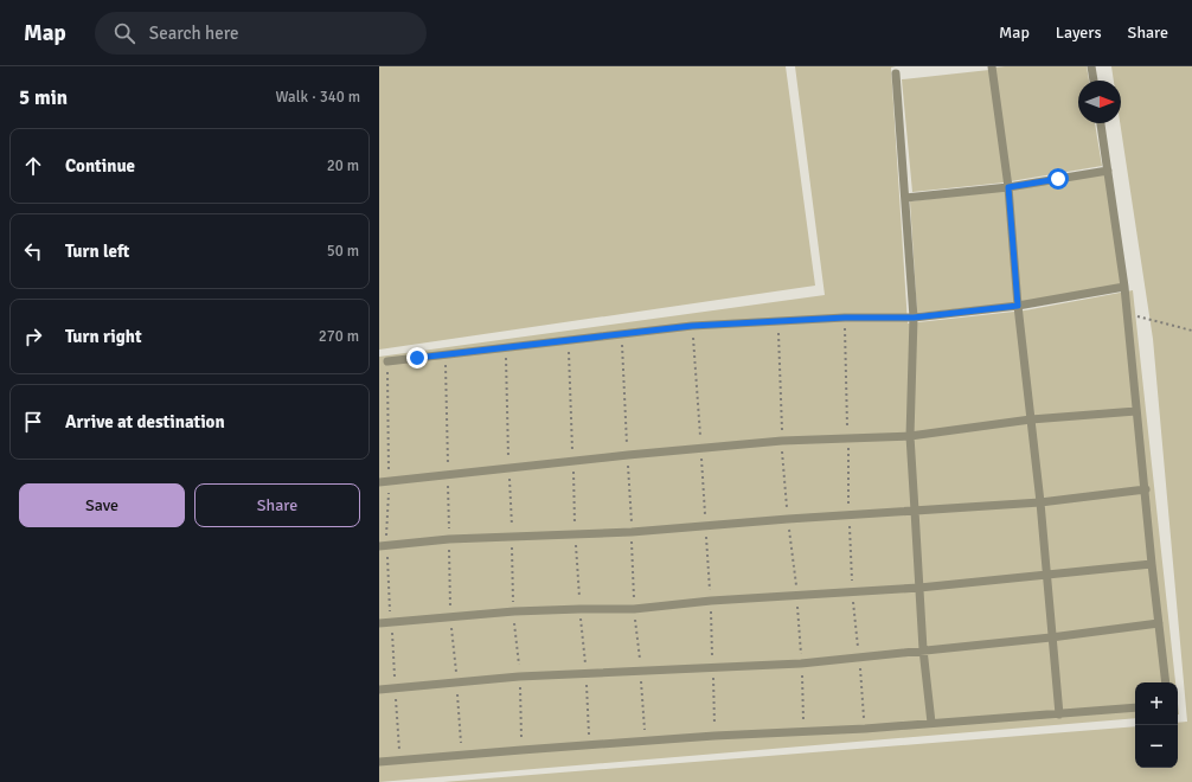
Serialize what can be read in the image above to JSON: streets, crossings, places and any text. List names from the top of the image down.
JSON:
{
  "north": "right",
  "page": {
    "header": "Map",
    "search": "Search here",
    "nav": ["Map", "Layers", "Share"],
    "heading": ["5 min", "Walk · 340 m"],
    "list": [
      ["Continue", "20 m"],
      ["Turn left", "50 m"],
      ["Turn right", "270 m"],
      "Arrive at destination"
    ],
    "buttons": ["Save", "Share"],
    "map_buttons": ["+", "−"]
  }
}
